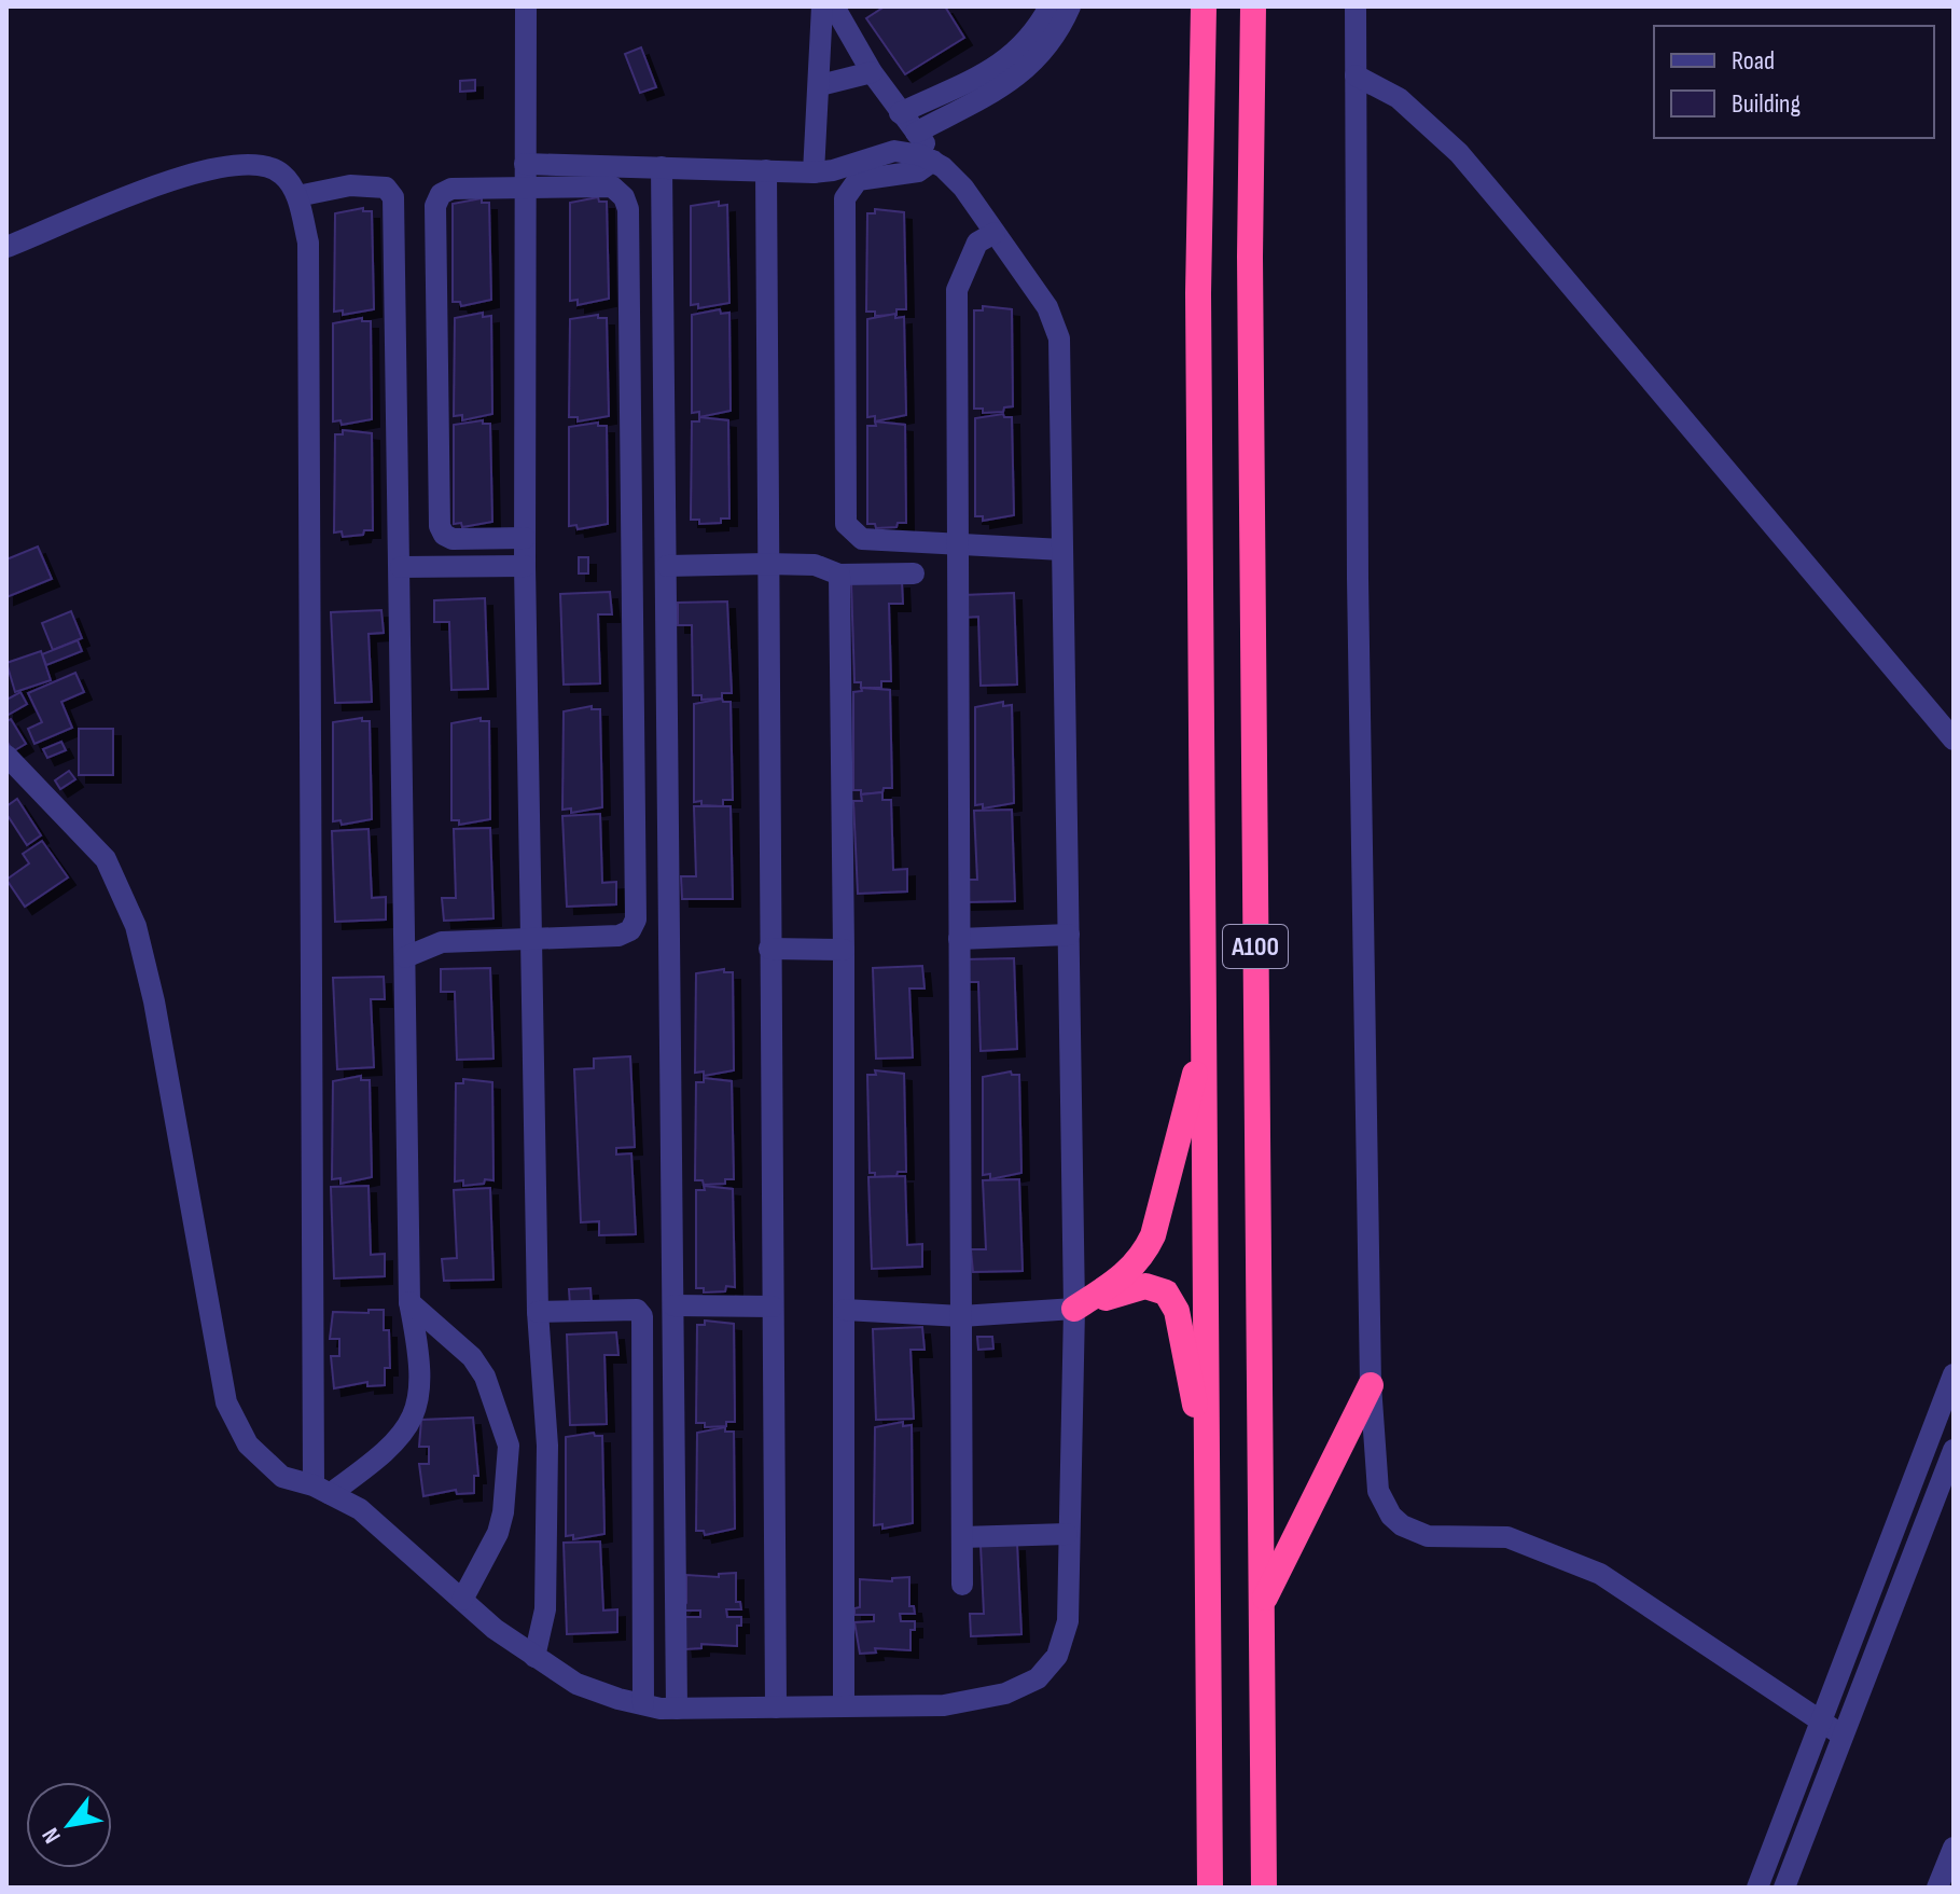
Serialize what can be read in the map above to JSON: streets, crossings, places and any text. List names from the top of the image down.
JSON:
{
  "streets": {
    "highway": ["A100"]
  },
  "legend": ["Road", "Building"],
  "north": "bottom left"
}
